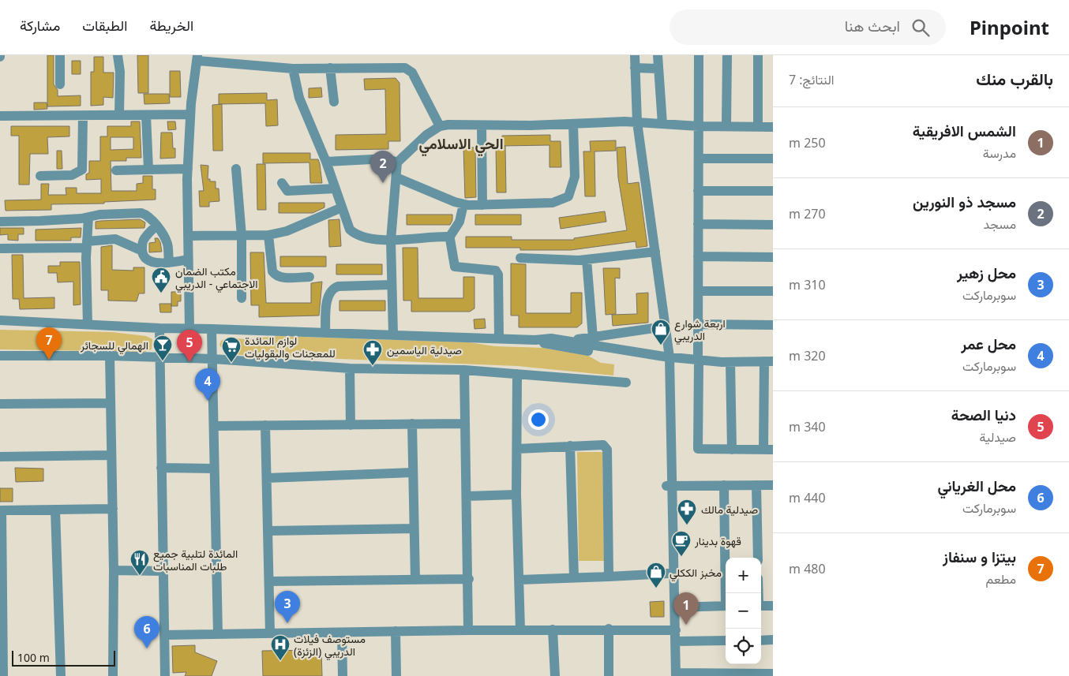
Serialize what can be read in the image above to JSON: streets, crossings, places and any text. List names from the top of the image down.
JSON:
{
  "districts": ["الحي الاسلامي"],
  "places": {
    "public building": ["مكتب الضمان الاجتماعي - الدريبي"],
    "shop": ["اربعة شوارع الدريبي", "مخبز الككلي"],
    "bar": ["الهمالي للسجائر"],
    "supermarket": ["لوازم المائدة للمعجنات والبقوليات"],
    "pharmacy": ["صيدلية الياسمين", "صيدلية مالك"],
    "cafe": ["قهوة بدينار"],
    "restaurant": ["المائدة لتلبية جميع طلبات المناسبات"],
    "hospital": ["مستوصف فيلات الدريبي (الزئزة)"]
  },
  "scale_bar": "100 m",
  "page": {
    "header": "Pinpoint",
    "search": "ابحث هنا",
    "nav": ["الخريطة", "الطبقات", "مشاركة"],
    "heading": ["بالقرب منك", "النتائج: 7"],
    "list": [
      {
        "mark": "1",
        "name": "الشمس الافريقية",
        "note": "مدرسة",
        "value": "250 m"
      },
      {
        "mark": "2",
        "name": "مسجد ذو النورين",
        "note": "مسجد",
        "value": "270 m"
      },
      {
        "mark": "3",
        "name": "محل زهير",
        "note": "سوبرماركت",
        "value": "310 m"
      },
      {
        "mark": "4",
        "name": "محل عمر",
        "note": "سوبرماركت",
        "value": "320 m"
      },
      {
        "mark": "5",
        "name": "دنيا الصحة",
        "note": "صيدلية",
        "value": "340 m"
      },
      {
        "mark": "6",
        "name": "محل الغرياني",
        "note": "سوبرماركت",
        "value": "440 m"
      },
      {
        "mark": "7",
        "name": "بيتزا و سنفاز",
        "note": "مطعم",
        "value": "480 m"
      }
    ],
    "pins": [
      "2",
      "7",
      "5",
      "4",
      "3",
      "1",
      "6"
    ],
    "map_buttons": ["+", "−"],
    "scale": "100 m"
  }
}
